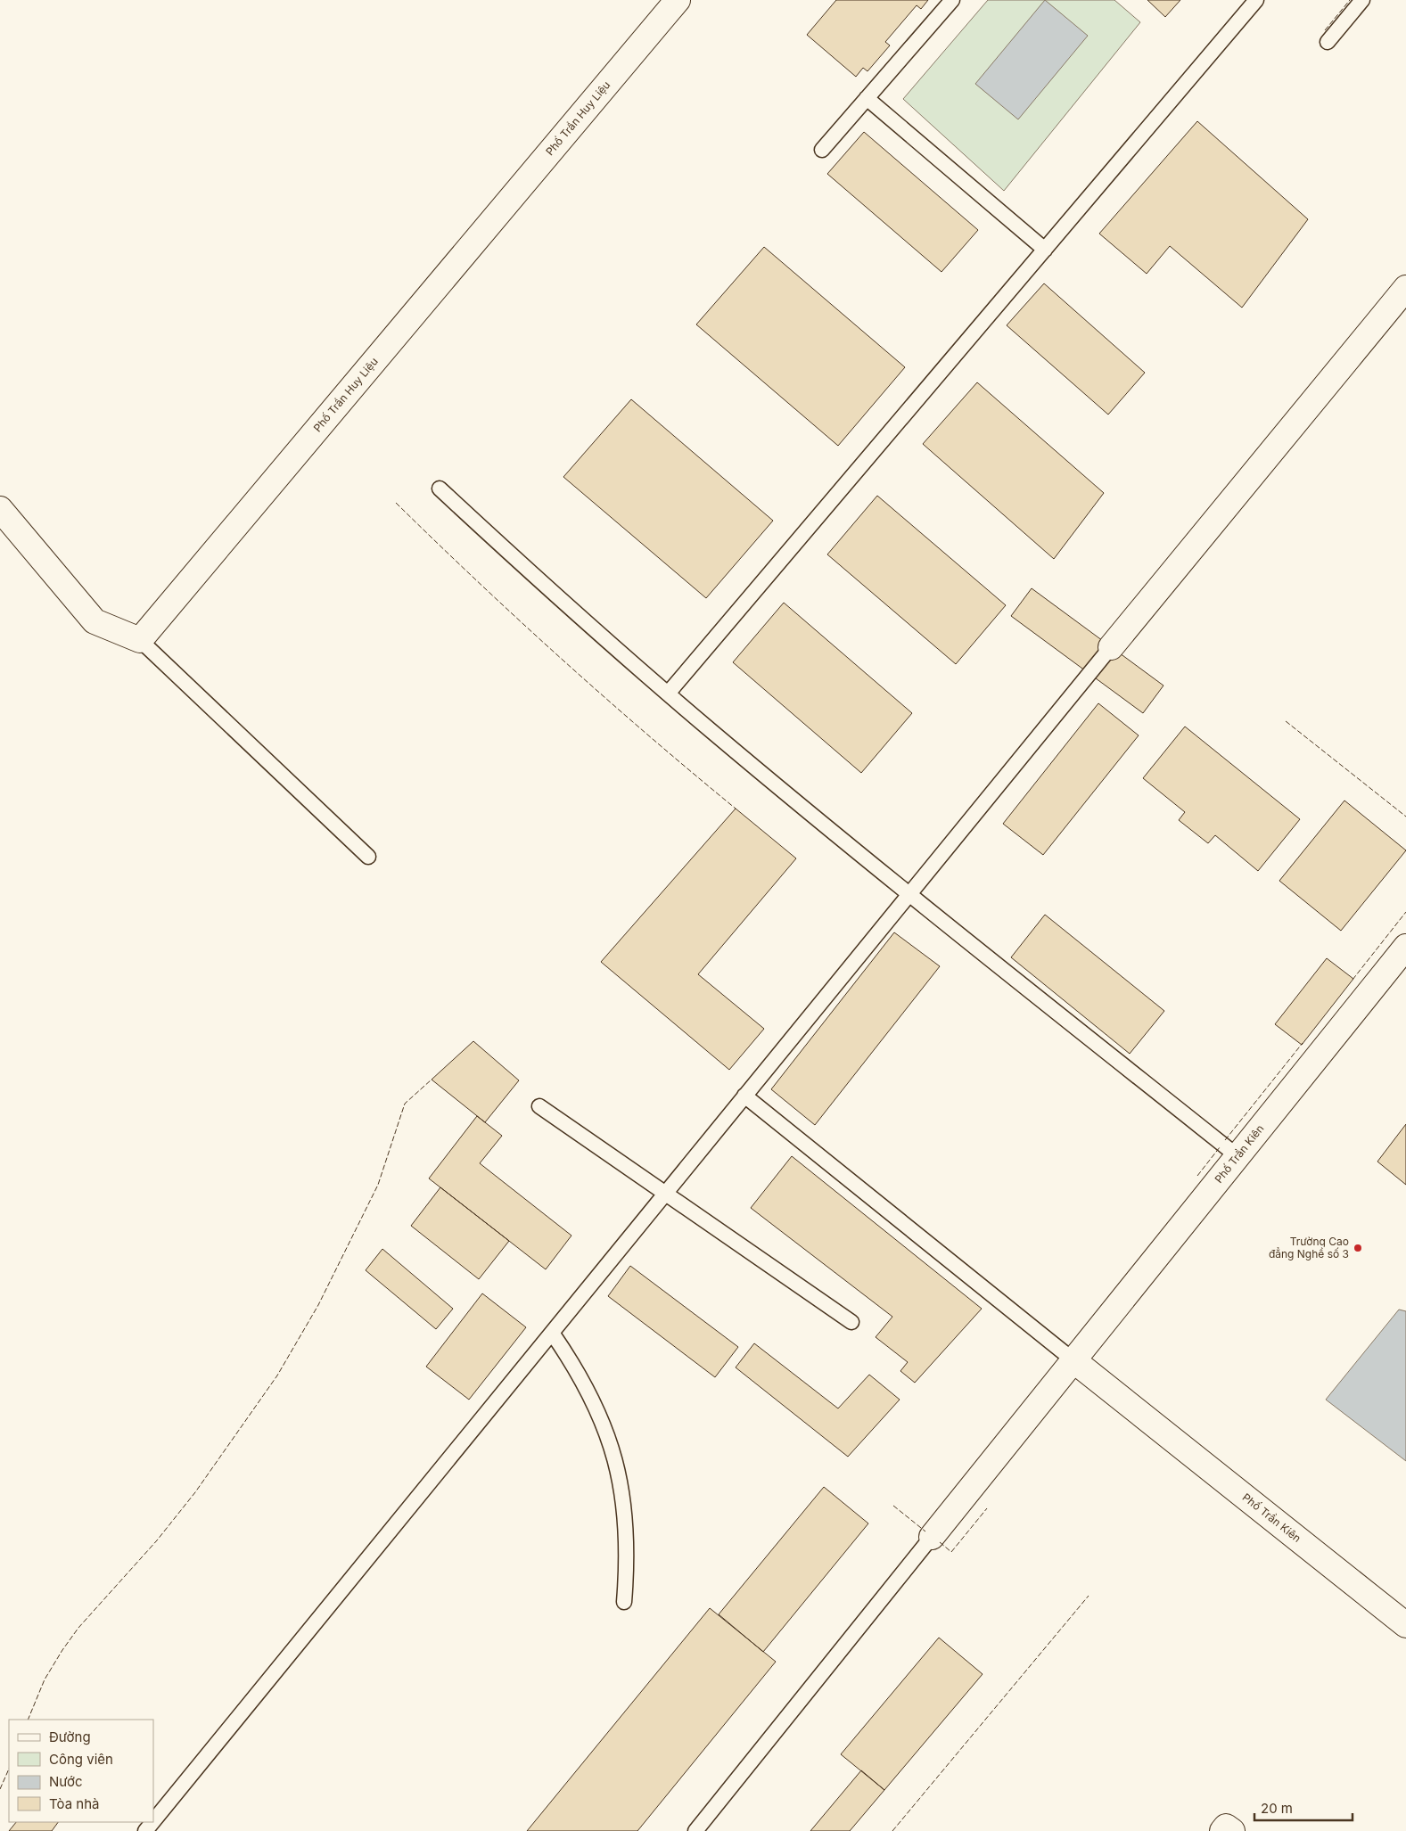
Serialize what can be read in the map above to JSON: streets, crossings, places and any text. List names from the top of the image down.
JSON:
{
  "streets": {
    "street": ["Phố Trần Huy Liệu", "Phố Trần Kiên"]
  },
  "places": ["Trường Cao đẳng Nghề số 3"],
  "legend": [
    "Đường",
    "Công viên",
    "Nước",
    "Tòa nhà"
  ],
  "scale_bar": "20 m"
}
